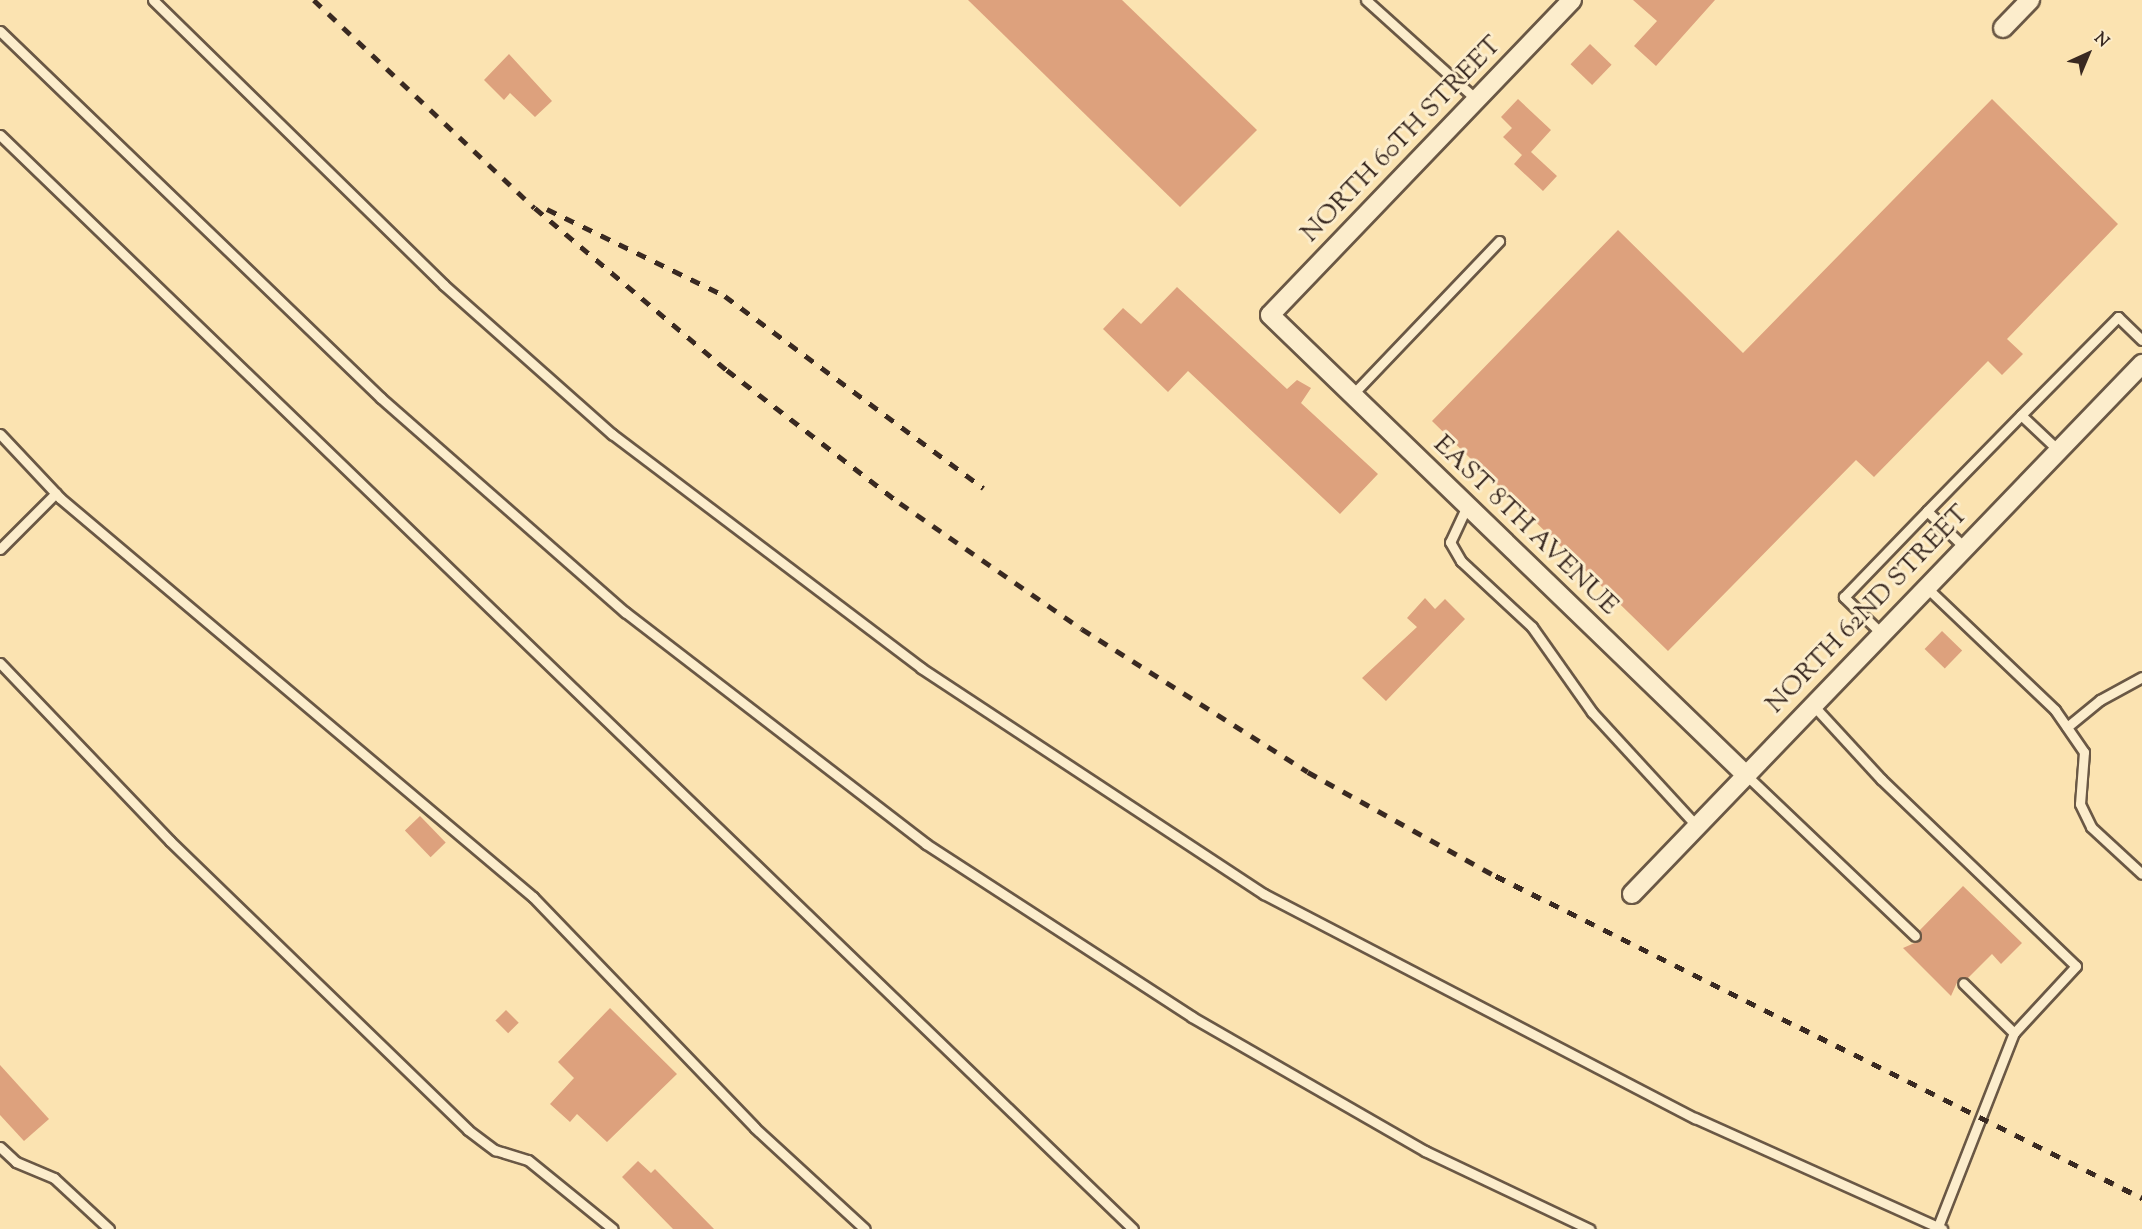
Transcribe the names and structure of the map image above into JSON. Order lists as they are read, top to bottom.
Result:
{
  "streets": {
    "street": ["NORTH 60TH STREET", "EAST 8TH AVENUE", "NORTH 62ND STREET"]
  },
  "crossings": [
    ["NORTH 60TH STREET", "EAST 8TH AVENUE"],
    ["EAST 8TH AVENUE", "NORTH 62ND STREET"]
  ],
  "north": "top right"
}
